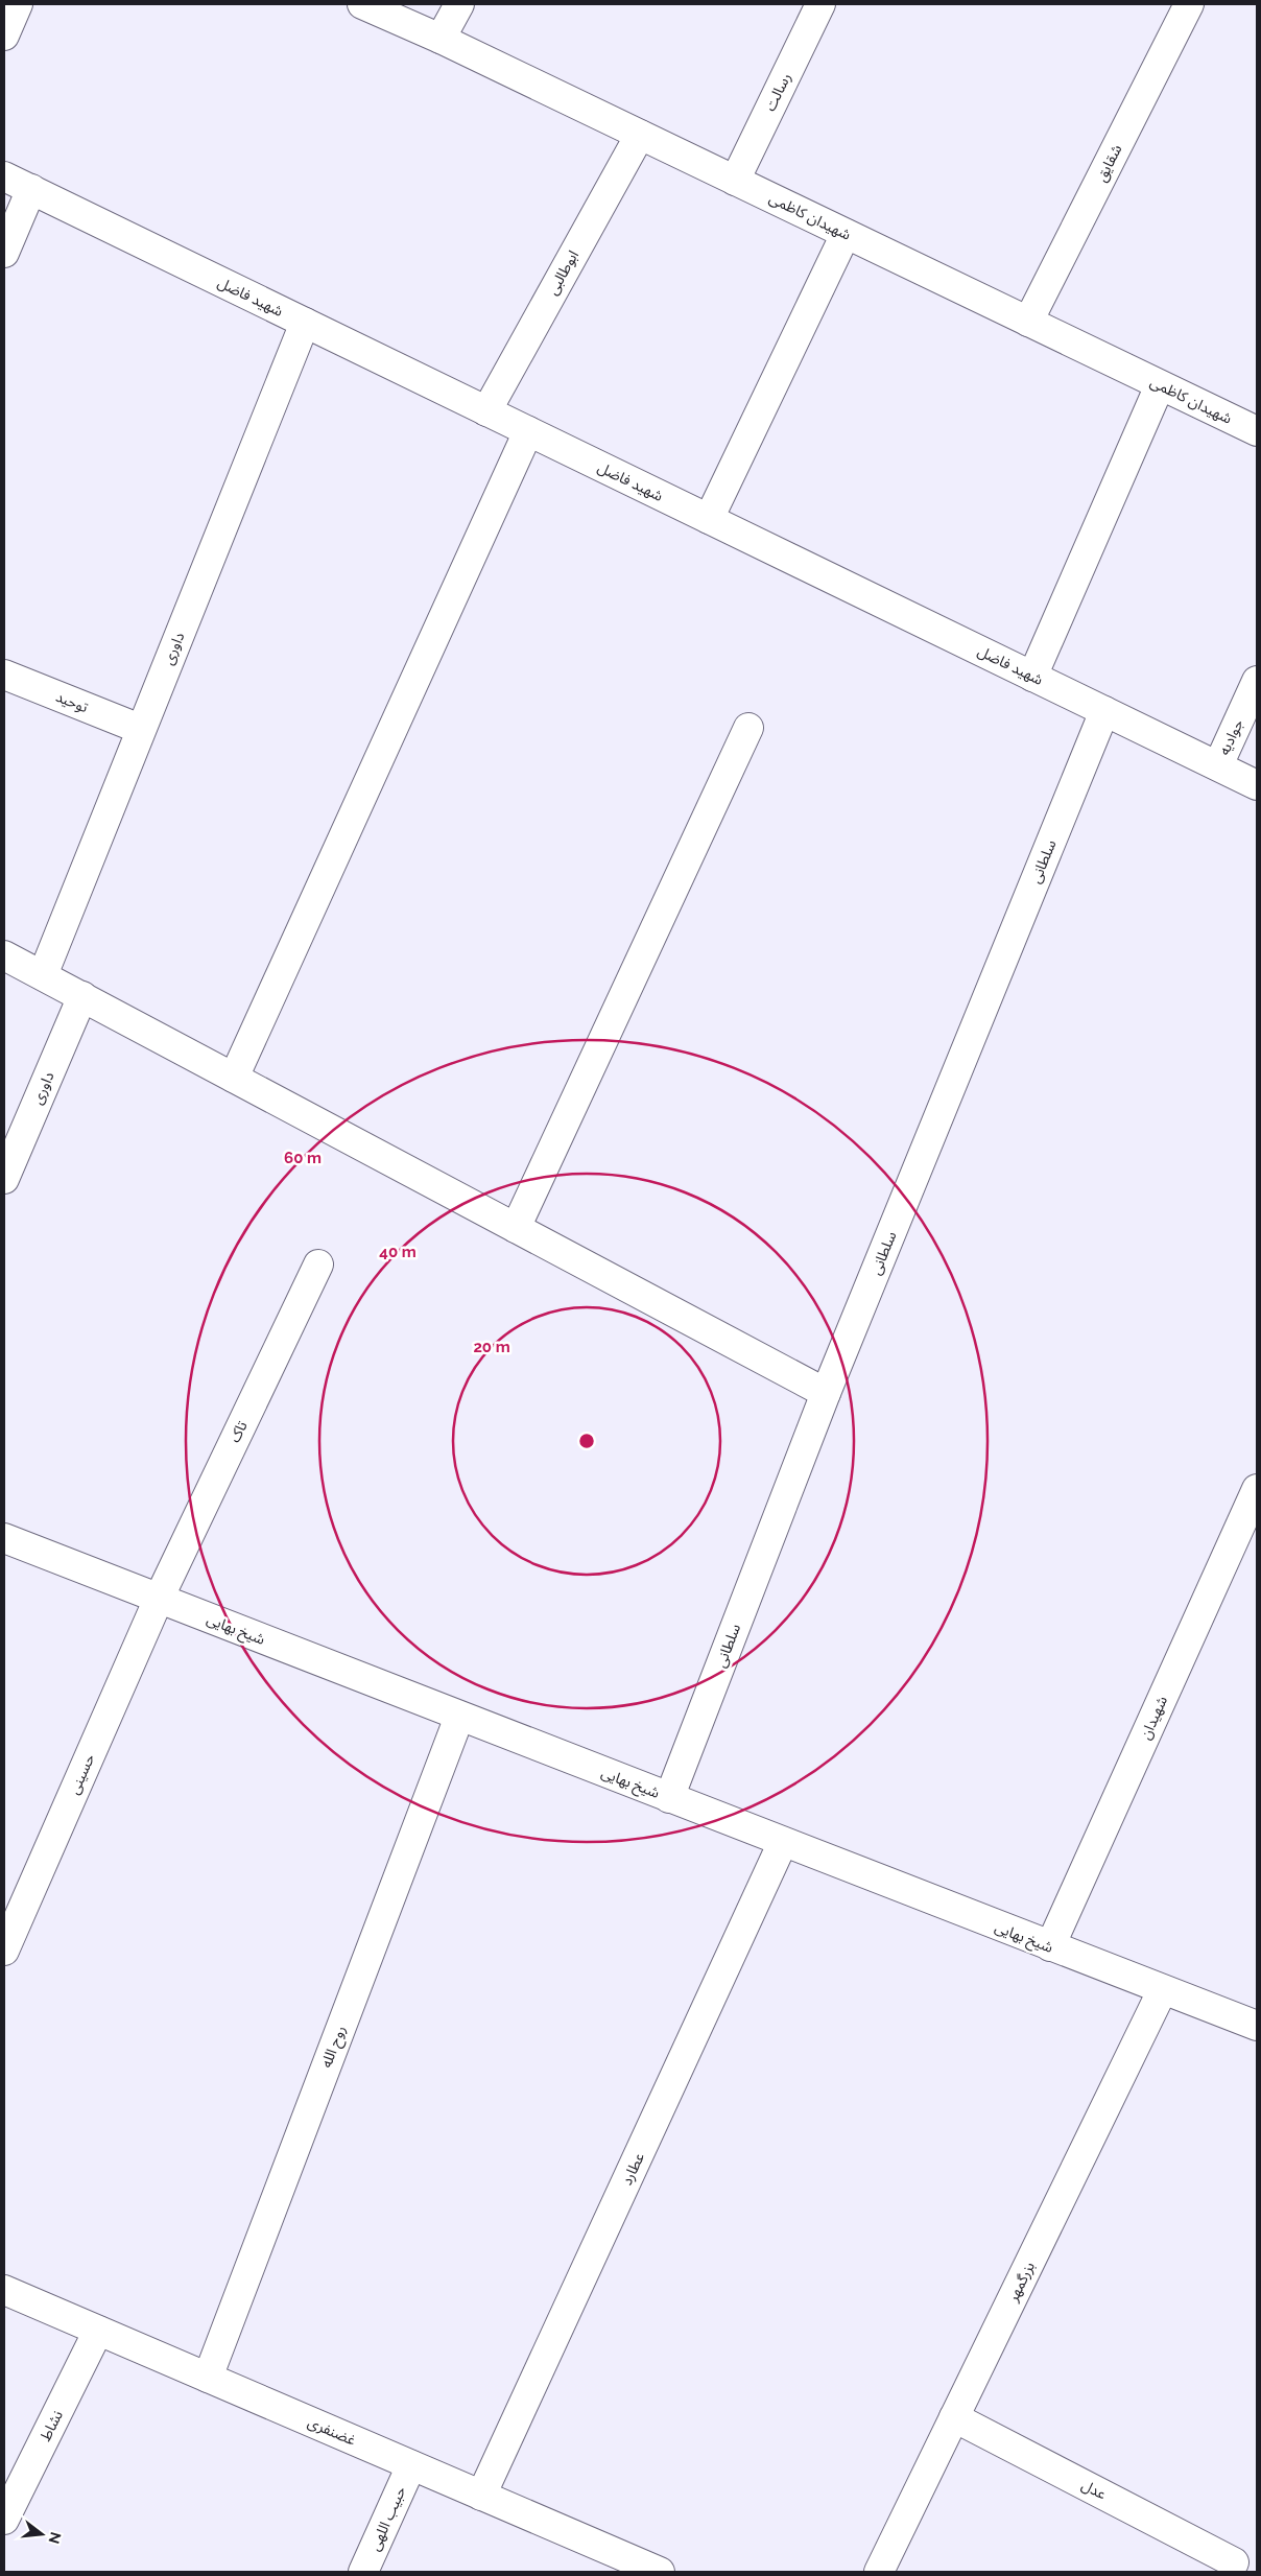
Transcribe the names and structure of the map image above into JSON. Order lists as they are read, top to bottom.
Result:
{
  "streets": {
    "street": [
      "رسالت",
      "شقایق",
      "شهیدان کاظمی",
      "ابوطالبی",
      "شهید فاضل",
      "داوری",
      "توحید",
      "جوادیه",
      "سلطانی",
      "تاک",
      "شیخ بهایی",
      "شهیدان",
      "حسینی",
      "روح الله",
      "عطارد",
      "بزرگمهر",
      "نشاط",
      "غضنفری",
      "عدل",
      "حبیب اللهی"
    ]
  },
  "crossings": [
    ["رسالت", "شهیدان کاظمی"],
    ["شقایق", "شهیدان کاظمی"],
    ["شهیدان کاظمی", "ابوطالبی"],
    ["ابوطالبی", "شهید فاضل"],
    ["شهید فاضل", "داوری"],
    ["شهید فاضل", "جوادیه"],
    ["شهید فاضل", "سلطانی"],
    ["داوری", "توحید"],
    ["سلطانی", "شیخ بهایی"],
    ["تاک", "شیخ بهایی"],
    ["تاک", "حسینی"],
    ["شیخ بهایی", "شهیدان"],
    ["شیخ بهایی", "حسینی"],
    ["شیخ بهایی", "روح الله"],
    ["شیخ بهایی", "عطارد"],
    ["شیخ بهایی", "بزرگمهر"],
    ["روح الله", "غضنفری"],
    ["عطارد", "غضنفری"],
    ["بزرگمهر", "عدل"],
    ["نشاط", "غضنفری"],
    ["غضنفری", "حبیب اللهی"]
  ],
  "north": "right",
  "rings": ["60 m", "40 m", "20 m"]
}
